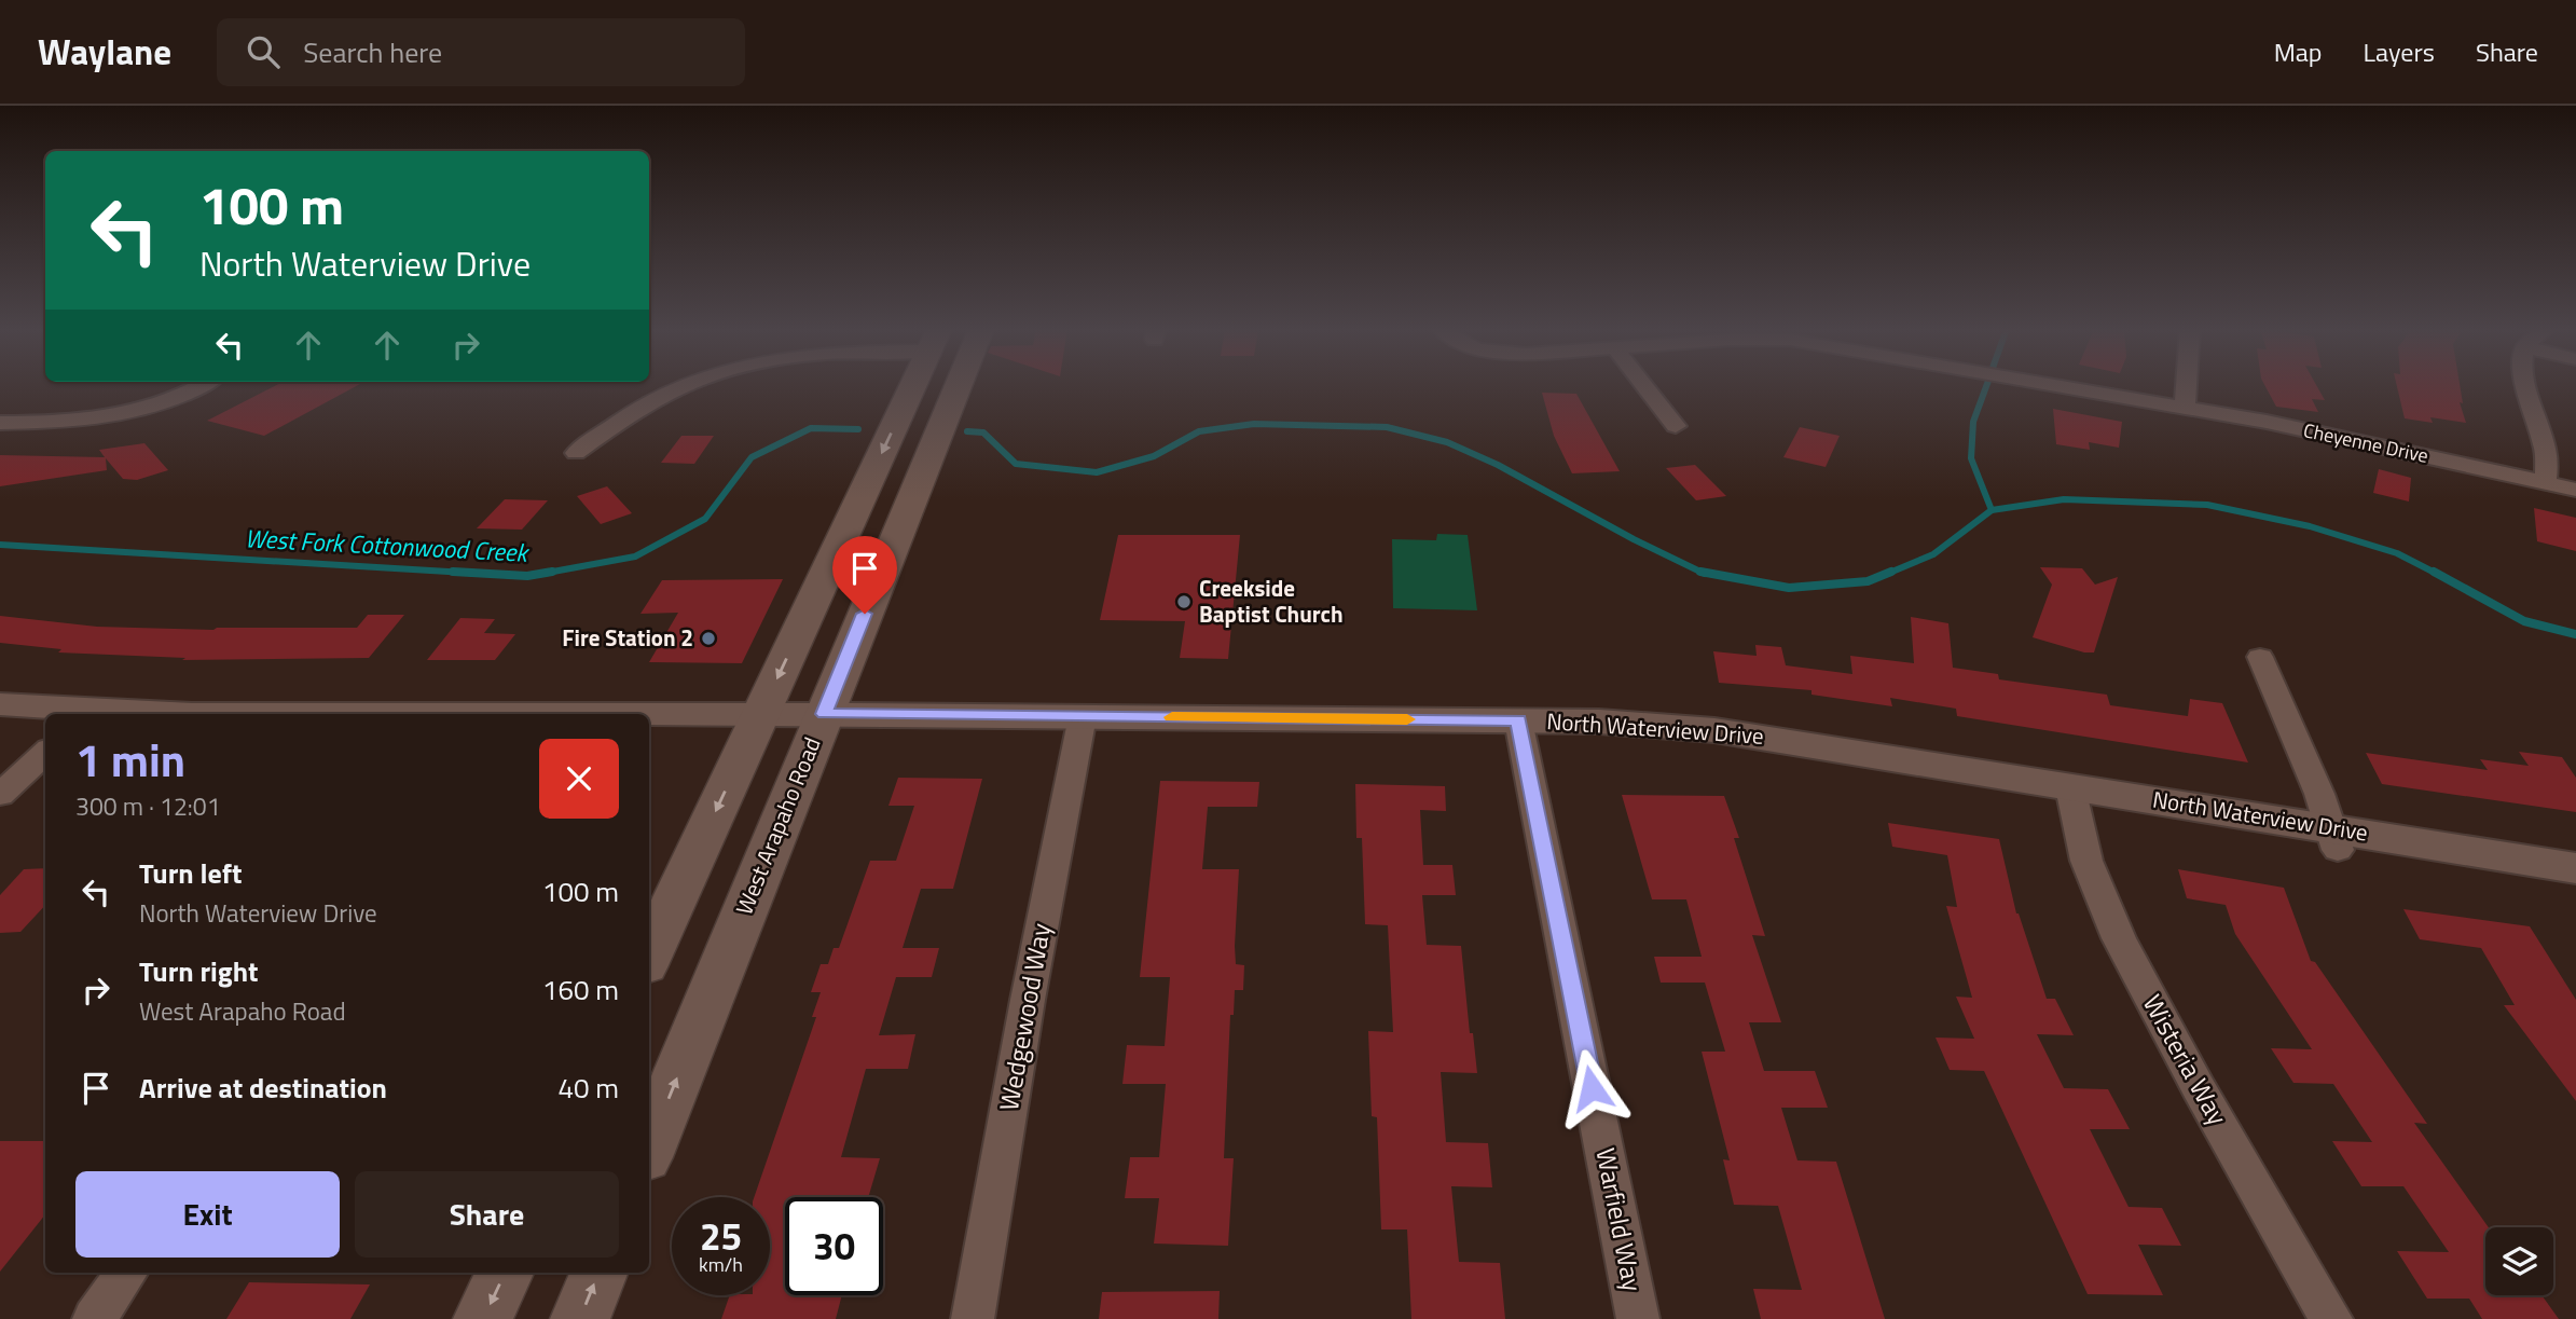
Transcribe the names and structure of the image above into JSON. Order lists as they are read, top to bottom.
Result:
{
  "streets": {
    "main road": ["West Arapaho Road"],
    "street": [
      "Cheyenne Drive",
      "North Waterview Drive",
      "Wedgewood Way",
      "Wisteria Way",
      "Warfield Way"
    ]
  },
  "crossings": [
    ["North Waterview Drive", "West Arapaho Road"],
    ["North Waterview Drive", "Wedgewood Way"],
    ["North Waterview Drive", "Wisteria Way"],
    ["North Waterview Drive", "Warfield Way"]
  ],
  "water": ["West Fork Cottonwood Creek"],
  "places": ["Creekside Baptist Church", "Fire Station 2"],
  "page": {
    "header": "Waylane",
    "search": "Search here",
    "nav": ["Map", "Layers", "Share"],
    "turn": ["100 m", "North Waterview Drive"],
    "heading": ["1 min", "300 m · 12:01"],
    "list": [
      {
        "name": "Turn left",
        "note": "North Waterview Drive",
        "value": "100 m"
      },
      {
        "name": "Turn right",
        "note": "West Arapaho Road",
        "value": "160 m"
      },
      {
        "name": "Arrive at destination",
        "value": "40 m"
      }
    ],
    "buttons": ["Exit", "Share"],
    "speed": "25 km/h",
    "limit": "30"
  }
}
